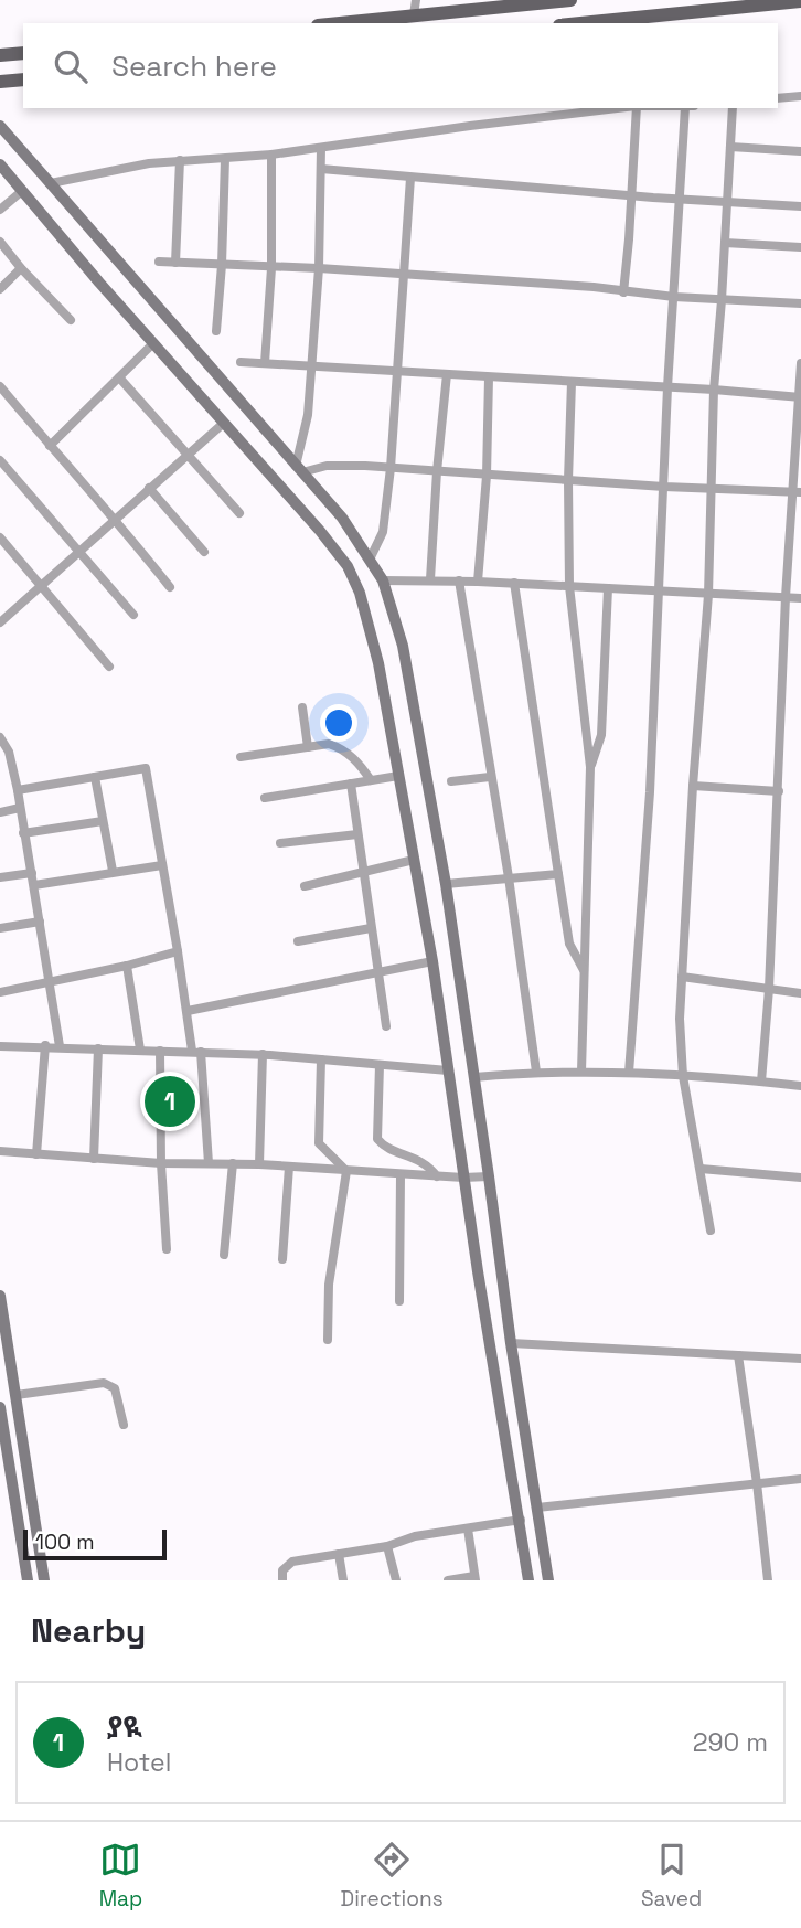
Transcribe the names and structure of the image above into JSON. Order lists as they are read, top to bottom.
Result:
{
  "scale_bar": "100 m",
  "page": {
    "search": "Search here",
    "pins": "1",
    "scale": "100 m",
    "heading": "Nearby",
    "list": [
      {
        "mark": "1",
        "name": "ያዪ",
        "note": "Hotel",
        "value": "290 m"
      }
    ],
    "nav": ["Map", "Directions", "Saved"]
  }
}
